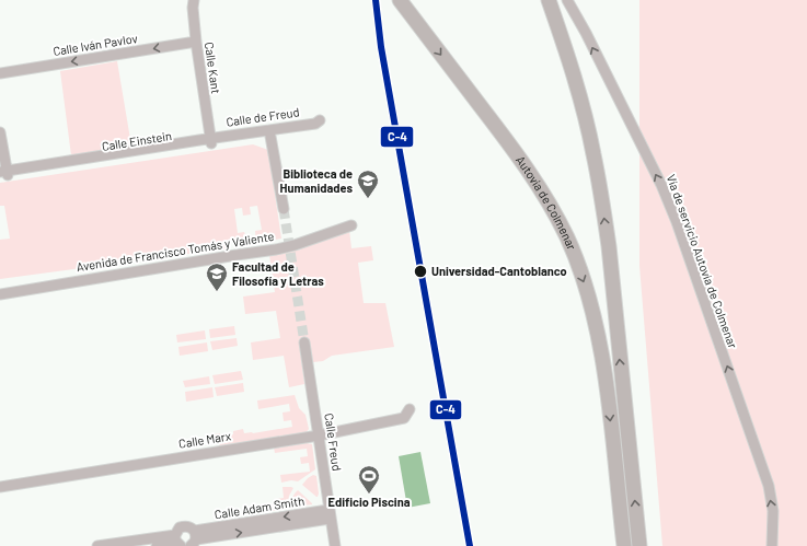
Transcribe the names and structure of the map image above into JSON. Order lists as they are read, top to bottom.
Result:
{
  "streets": {
    "highway": ["Autovía de Colmenar"],
    "street": [
      "Calle Iván Pavlov",
      "Calle Kant",
      "Calle de Freud",
      "Calle Einstein",
      "Avenida de Francisco Tomás y Valiente",
      "Vía de servicio Autovía de Colmenar",
      "Calle Marx",
      "Calle Freud",
      "Calle Adam Smith"
    ]
  },
  "crossings": [
    ["Calle Iván Pavlov", "Calle Kant"],
    ["Calle Kant", "Calle Einstein"],
    ["Calle de Freud", "Calle Einstein"],
    ["Calle Marx", "Calle Freud"],
    ["Calle Freud", "Calle Adam Smith"]
  ],
  "one_way": ["Calle Iván Pavlov", "Vía de servicio Autovía de Colmenar"],
  "places": {
    "school or university": ["Biblioteca de Humanidades", "Facultad de Filosofía y Letras"],
    "other": ["Universidad-Cantoblanco"],
    "sports": ["Edificio Piscina"]
  },
  "lines": ["transit line C-4"]
}
